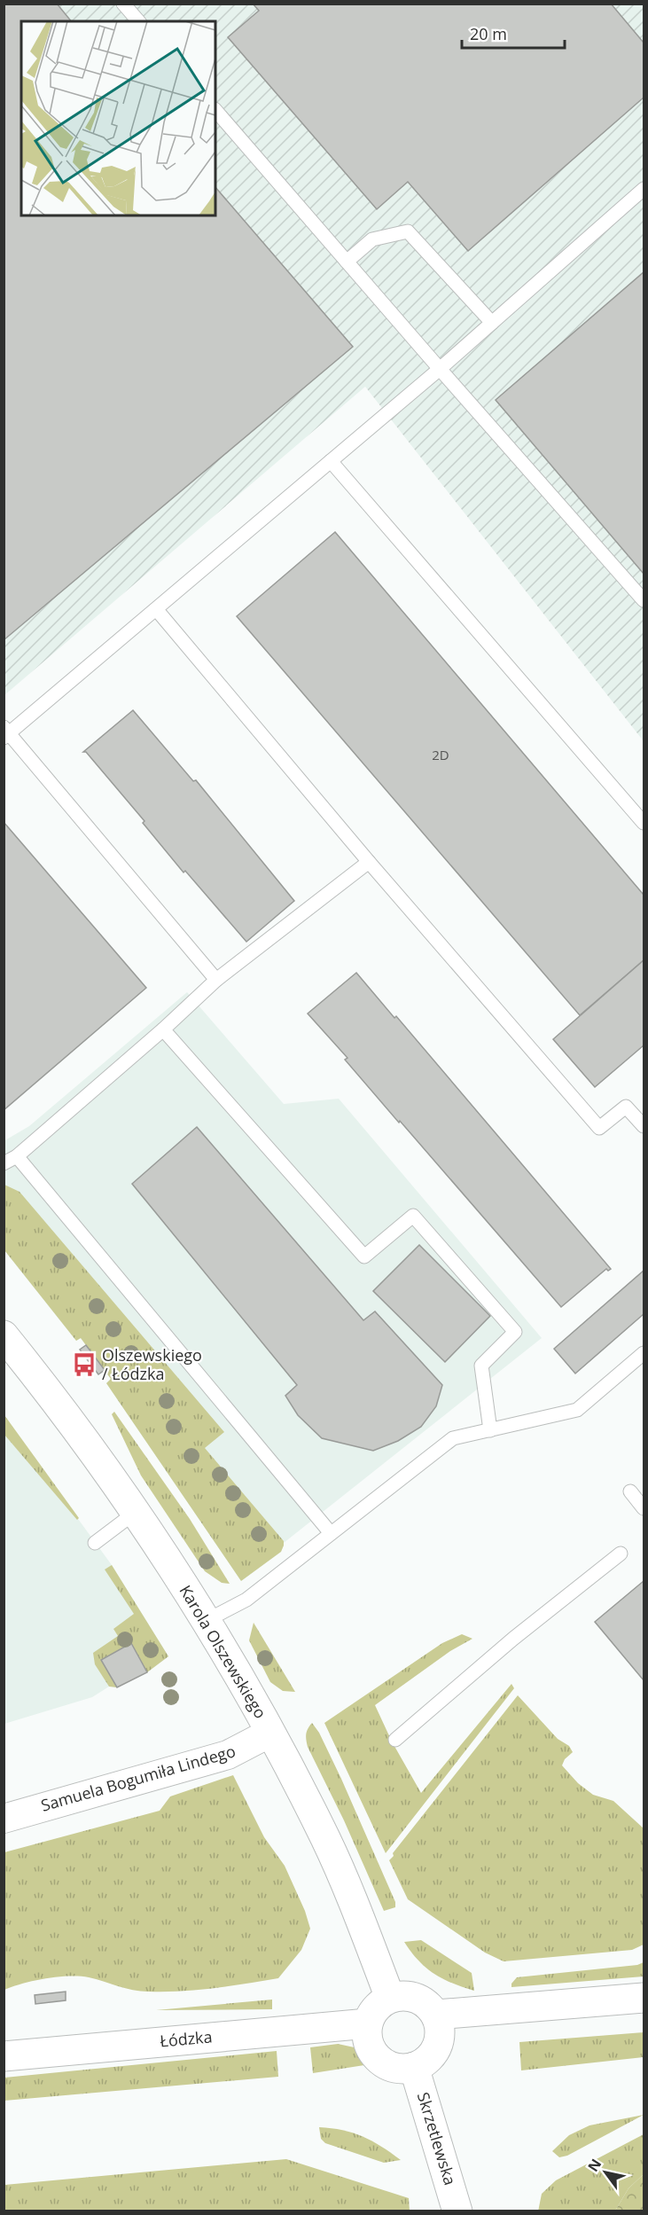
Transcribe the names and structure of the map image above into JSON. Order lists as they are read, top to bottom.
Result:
{
  "streets": {
    "street": [
      "Karola Olszewskiego",
      "Samuela Bogumiła Lindego",
      "Łódzka",
      "Skrzetlewska"
    ]
  },
  "crossings": [
    ["Karola Olszewskiego", "Samuela Bogumiła Lindego"],
    ["Karola Olszewskiego", "Łódzka"],
    ["Karola Olszewskiego", "Skrzetlewska"],
    ["Łódzka", "Skrzetlewska"]
  ],
  "places": {
    "bus stop": ["Olszewskiego / Łódzka"]
  },
  "house_numbers": ["2D"],
  "scale_bar": "20 m",
  "north": "top left"
}
